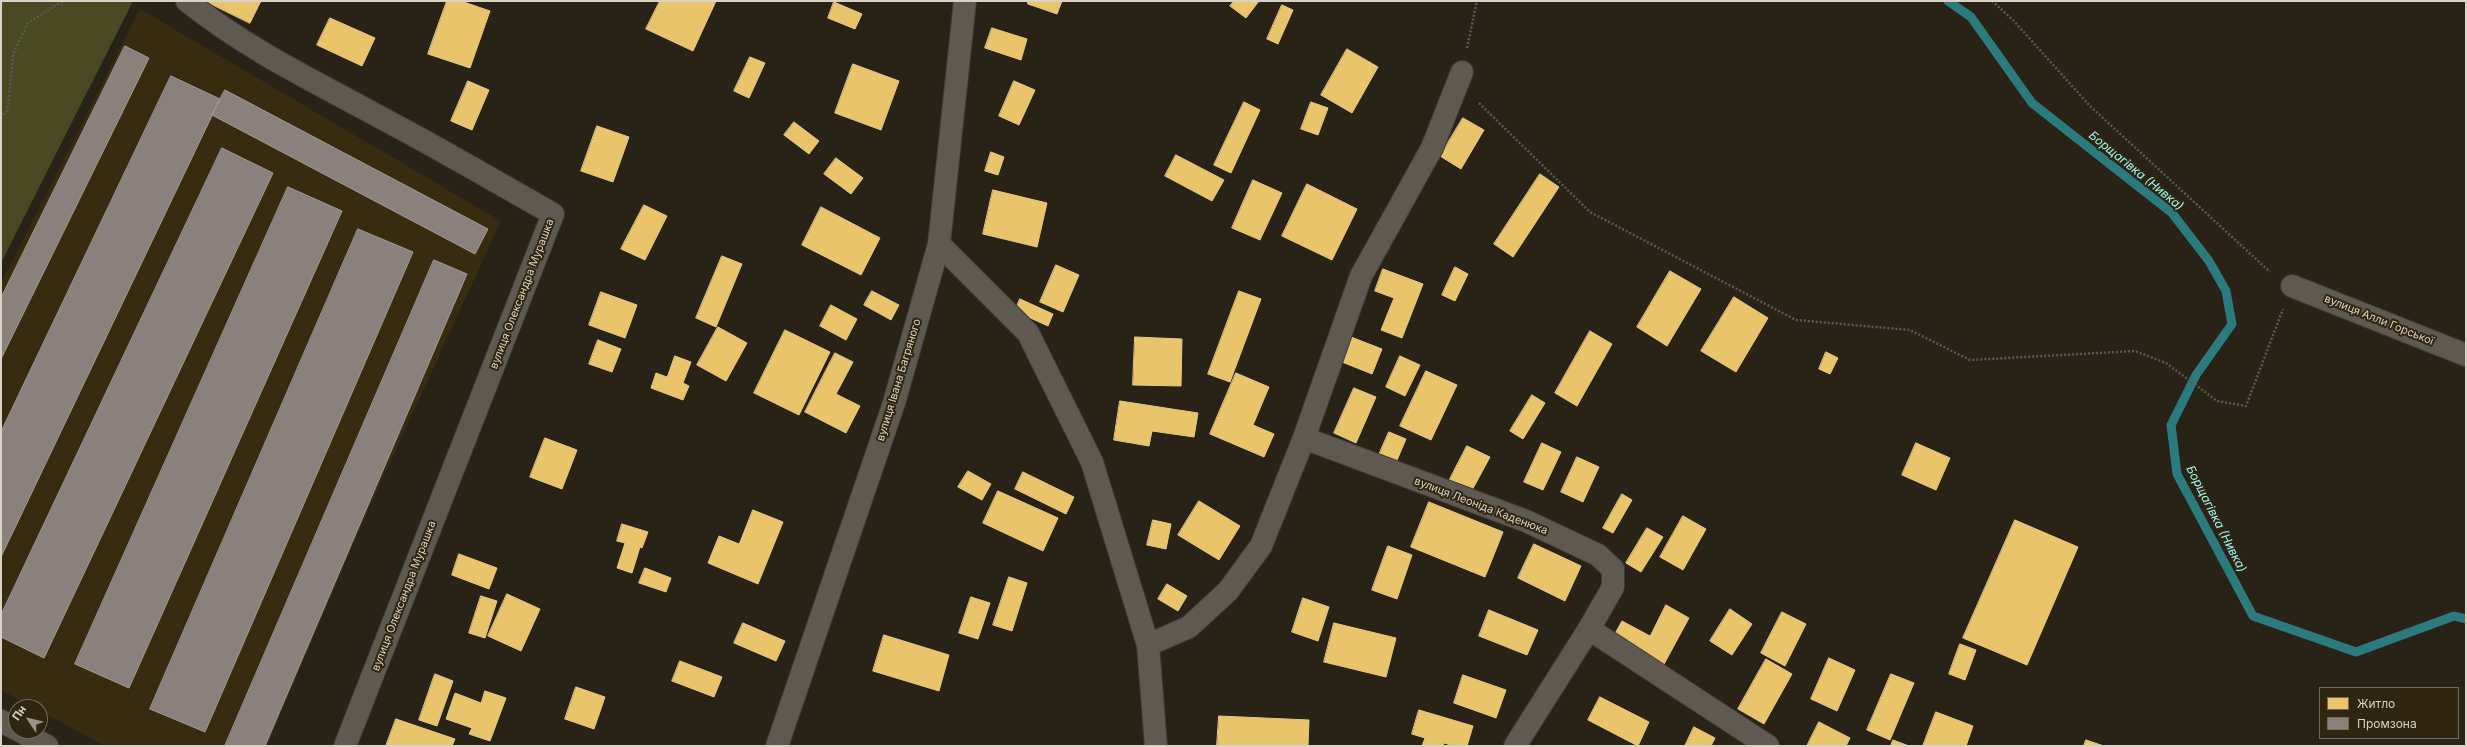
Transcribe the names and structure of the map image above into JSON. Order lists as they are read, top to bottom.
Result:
{
  "streets": {
    "street": [
      "вулиця Олександра Мурашка",
      "вулиця Алли Горської",
      "вулиця Івана Багряного",
      "вулиця Леоніда Каденюка"
    ]
  },
  "water": ["Борщагівка (Нивка)"],
  "legend": ["Житло", "Промзона"],
  "north": "top left"
}
